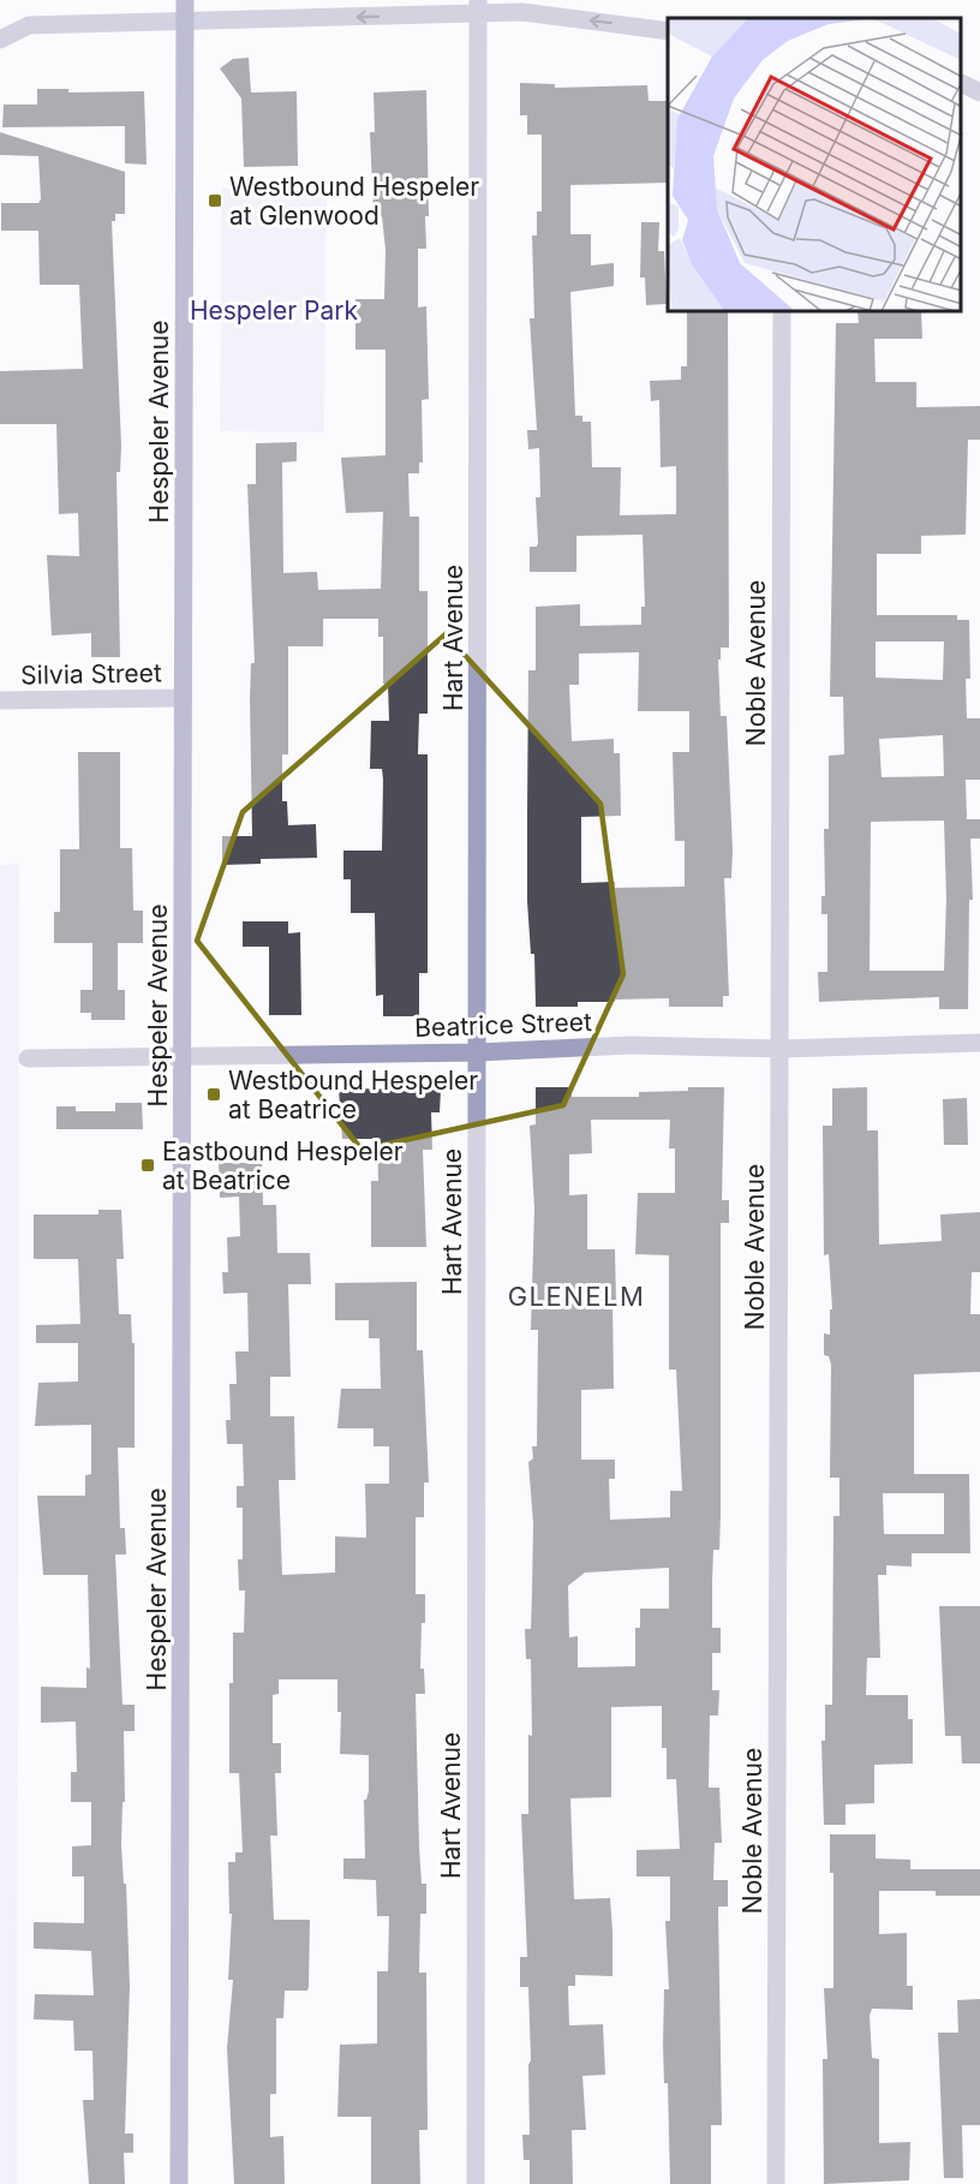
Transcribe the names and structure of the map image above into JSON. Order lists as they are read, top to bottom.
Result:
{
  "streets": {
    "main road": ["Hespeler Avenue"],
    "street": [
      "Hart Avenue",
      "Noble Avenue",
      "Silvia Street",
      "Beatrice Street"
    ]
  },
  "crossings": [
    ["Hespeler Avenue", "Silvia Street"],
    ["Hespeler Avenue", "Beatrice Street"],
    ["Hart Avenue", "Beatrice Street"],
    ["Noble Avenue", "Beatrice Street"]
  ],
  "districts": ["GLENELM"],
  "parks": ["Hespeler Park"],
  "places": {
    "transit": ["Westbound Hespeler at Glenwood", "Westbound Hespeler at Beatrice", "Eastbound Hespeler at Beatrice"]
  }
}
